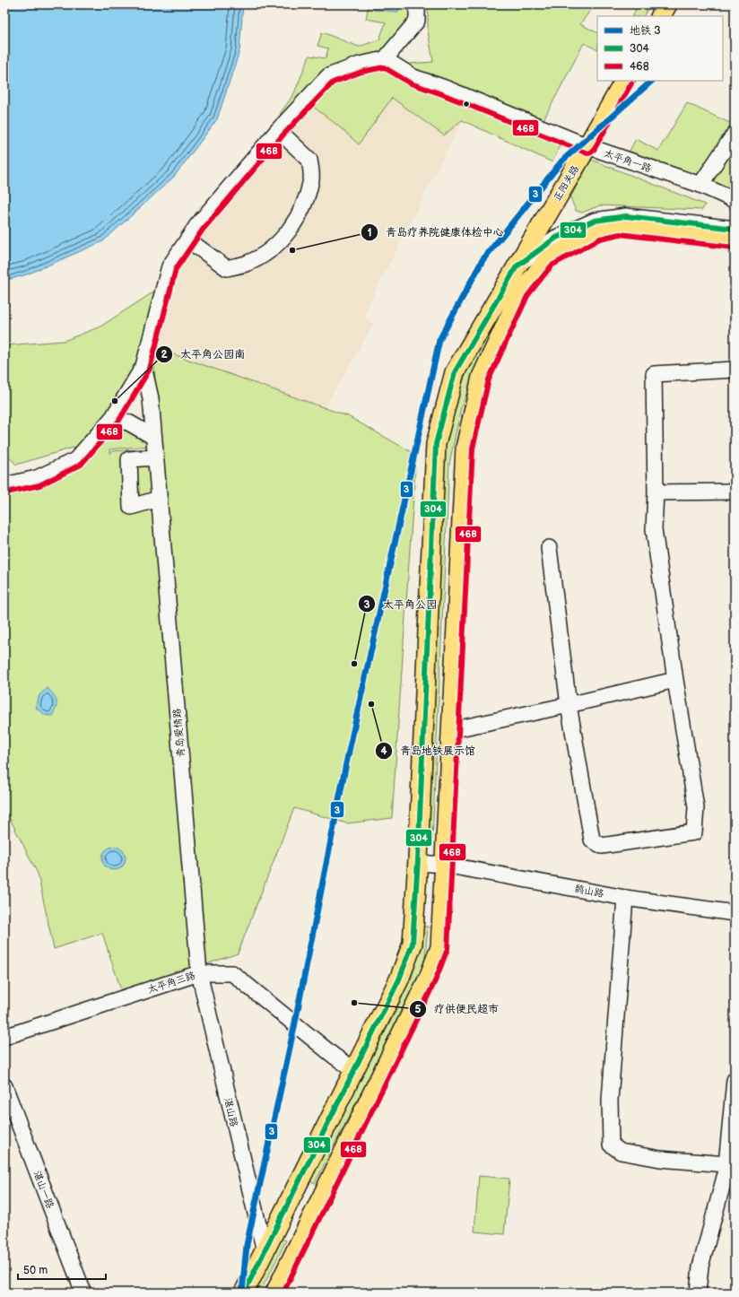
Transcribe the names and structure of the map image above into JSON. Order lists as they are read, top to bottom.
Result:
{
  "streets": {
    "main road": ["正阳关路"],
    "street": [
      "太平角一路",
      "青岛爱情路",
      "鹊山路",
      "太平角三路",
      "湛山路",
      "湛山一路"
    ]
  },
  "crossings": [
    ["太平角一路", "正阳关路"],
    ["正阳关路", "鹊山路"],
    ["正阳关路", "太平角三路"],
    ["正阳关路", "湛山路"],
    ["青岛爱情路", "太平角三路"],
    ["青岛爱情路", "湛山路"],
    ["太平角三路", "湛山路"]
  ],
  "places": [
    "青岛疗养院健康体检中心",
    "太平角公园南",
    "太平角公园",
    "青岛地铁展示馆",
    "疗供便民超市"
  ],
  "lines": ["transit line 468", "metro line 3", "transit line 304"],
  "legend": ["地铁 3", "304", "468"],
  "scale_bar": "50 m"
}
